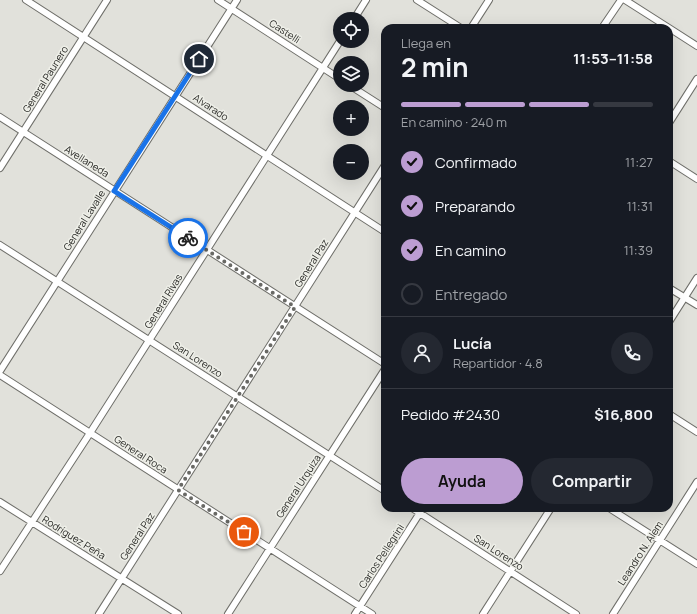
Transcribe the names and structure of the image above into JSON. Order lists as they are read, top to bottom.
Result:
{
  "streets": {
    "street": [
      "Castelli",
      "General Paunero",
      "Alvarado",
      "Avellaneda",
      "General Lavalle",
      "General Paz",
      "General Rivas",
      "San Lorenzo",
      "General Roca",
      "General Urquiza",
      "Rodríguez Peña",
      "Leandro N. Alem",
      "Carlos Pellegrini"
    ]
  },
  "crossings": [
    ["Castelli", "General Lavalle"],
    ["Castelli", "General Rivas"],
    ["General Paunero", "Alvarado"],
    ["General Paunero", "Avellaneda"],
    ["Alvarado", "General Lavalle"],
    ["Alvarado", "General Paz"],
    ["Alvarado", "General Rivas"],
    ["Avellaneda", "General Lavalle"],
    ["Avellaneda", "General Paz"],
    ["Avellaneda", "General Rivas"],
    ["General Lavalle", "San Lorenzo"],
    ["General Paz", "San Lorenzo"],
    ["General Paz", "General Roca"],
    ["General Paz", "Rodríguez Peña"],
    ["General Rivas", "San Lorenzo"],
    ["General Rivas", "General Roca"],
    ["General Rivas", "Rodríguez Peña"],
    ["San Lorenzo", "General Urquiza"],
    ["General Roca", "General Urquiza"],
    ["General Roca", "Carlos Pellegrini"]
  ],
  "page": {
    "map_buttons": ["+", "−"],
    "heading": ["2 min", "Llega en", "11:53–11:58"],
    "panel": [
      "Lucía",
      "Repartidor · 4.8",
      "Pedido #2430",
      "$16,800"
    ],
    "bar": "En camino · 240 m",
    "list": [
      ["Confirmado", "11:27"],
      ["Preparando", "11:31"],
      ["En camino", "11:39"],
      "Entregado"
    ],
    "buttons": ["Ayuda", "Compartir"]
  }
}
